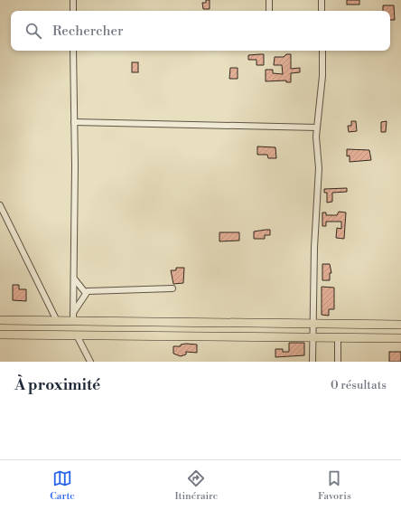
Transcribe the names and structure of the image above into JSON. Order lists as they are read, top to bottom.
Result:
{
  "page": {
    "search": "Rechercher",
    "heading": ["À proximité", "0 résultats"],
    "nav": ["Carte", "Itinéraire", "Favoris"]
  }
}
